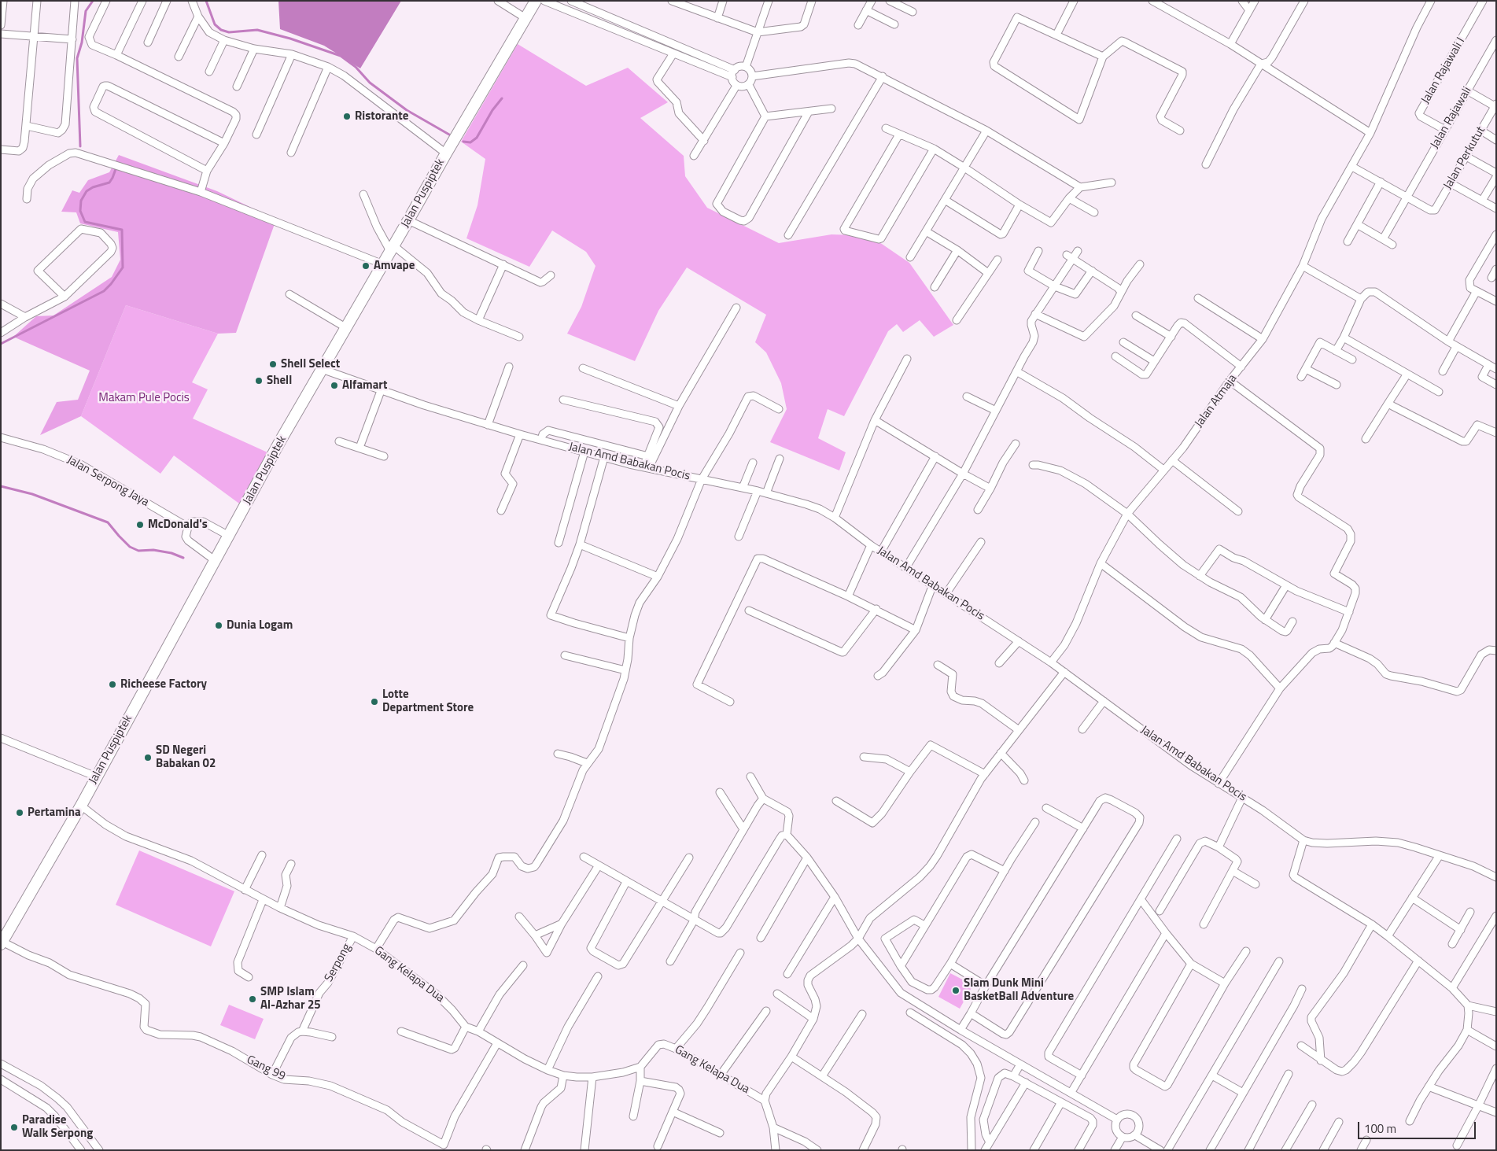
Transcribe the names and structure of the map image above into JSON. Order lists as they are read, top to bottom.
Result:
{
  "streets": {
    "main road": ["Jalan Puspiptek"],
    "street": [
      "Jalan Rajawali I",
      "Jalan Rajawali",
      "Jalan Perkutut",
      "Jalan Atmaja",
      "Jalan Amd Babakan Pocis",
      "Jalan Serpong Jaya",
      "Serpong",
      "Gang Kelapa Dua",
      "Gang 99"
    ]
  },
  "crossings": [
    ["Jalan Rajawali I", "Jalan Rajawali"],
    ["Jalan Rajawali", "Jalan Perkutut"],
    ["Jalan Puspiptek", "Jalan Amd Babakan Pocis"],
    ["Jalan Puspiptek", "Gang Kelapa Dua"],
    ["Jalan Puspiptek", "Gang 99"],
    ["Jalan Atmaja", "Jalan Amd Babakan Pocis"],
    ["Serpong", "Gang Kelapa Dua"],
    ["Gang Kelapa Dua", "Gang 99"]
  ],
  "parks": ["Makam Pule Pocis"],
  "places": [
    "Ristorante",
    "Amvape",
    "Shell Select",
    "Shell",
    "Alfamart",
    "McDonald's",
    "Dunia Logam",
    "Richeese Factory",
    "Lotte Department Store",
    "SD Negeri Babakan 02",
    "Pertamina",
    "Slam Dunk Mini BasketBall Adventure",
    "SMP Islam Al-Azhar 25",
    "Paradise Walk Serpong"
  ],
  "scale_bar": "100 m"
}
